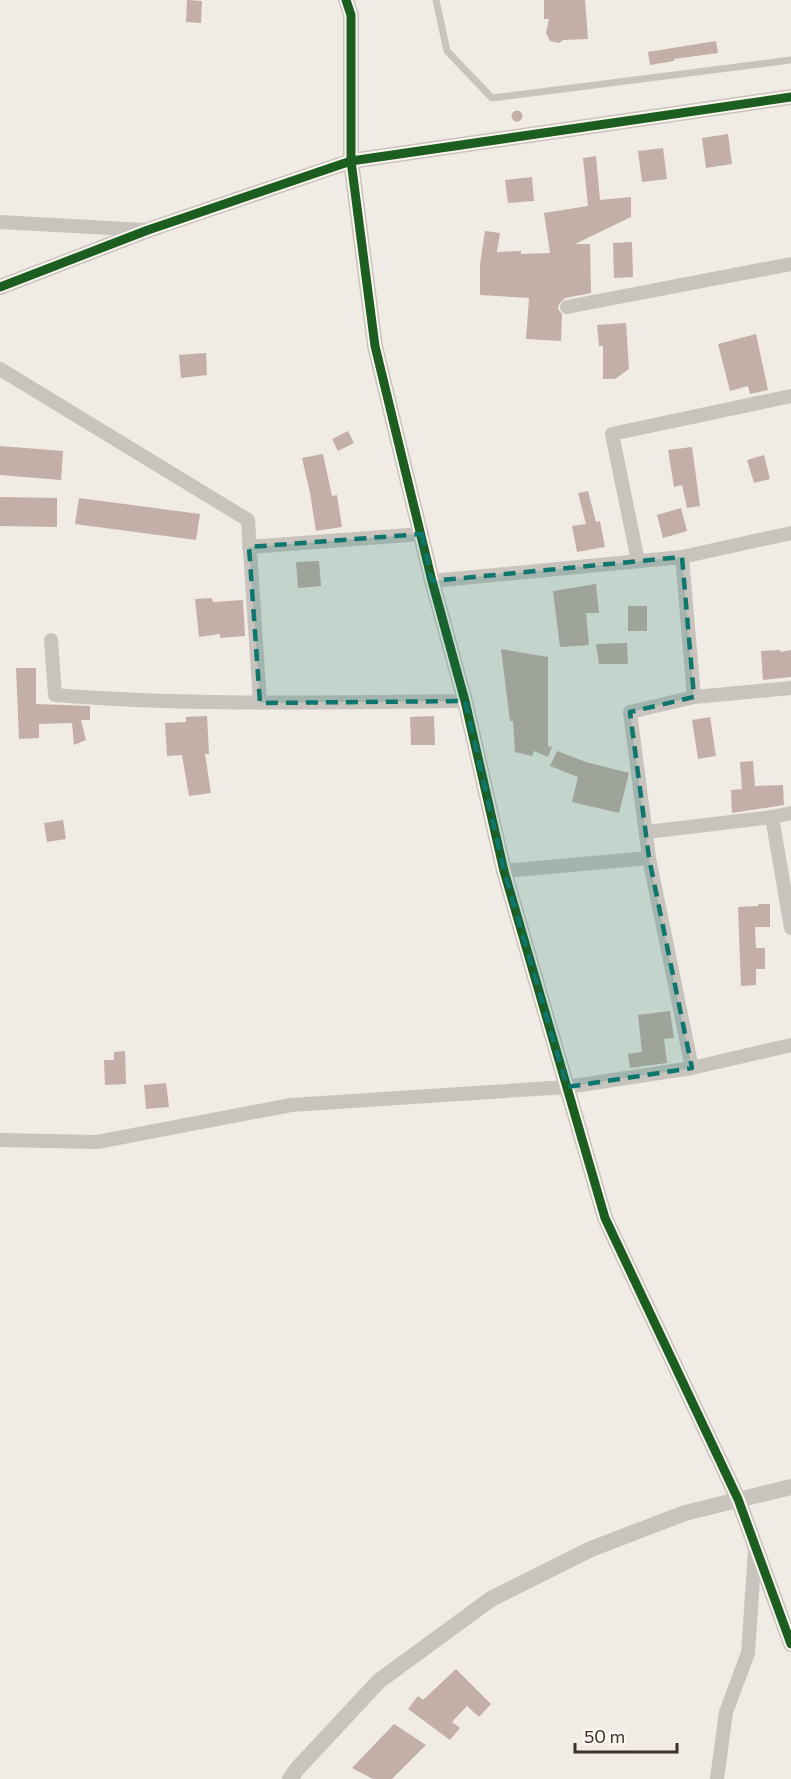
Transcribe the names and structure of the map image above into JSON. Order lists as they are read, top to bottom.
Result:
{
  "scale_bar": "50 m"
}
